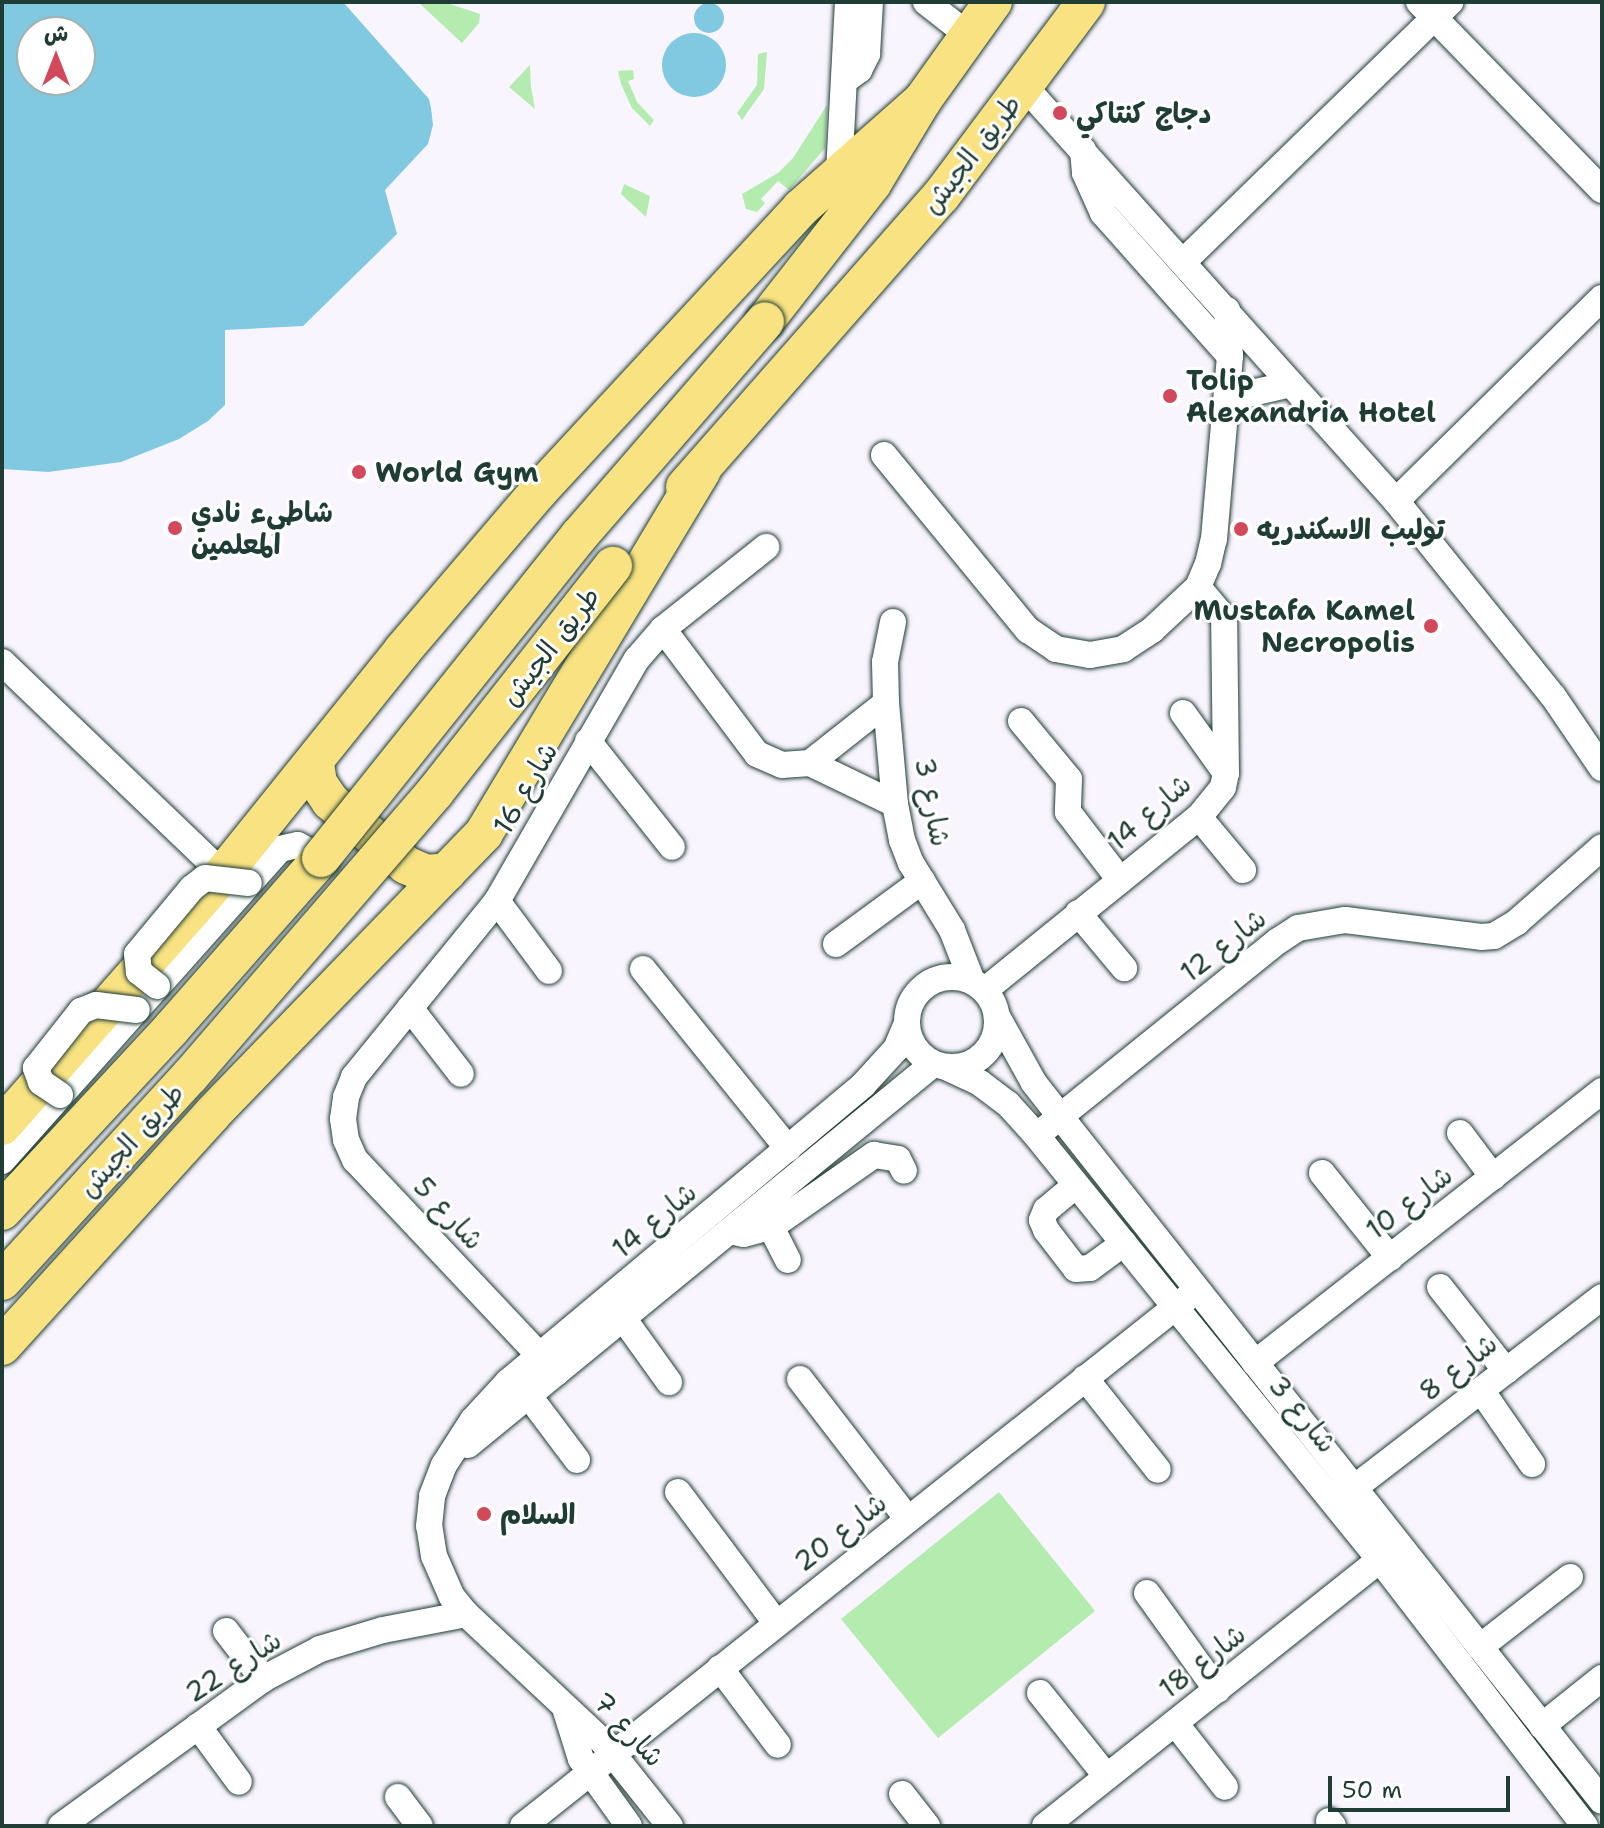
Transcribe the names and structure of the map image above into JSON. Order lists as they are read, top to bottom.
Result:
{
  "streets": {
    "highway": ["طريق الجيش"],
    "street": [
      "شارع 16",
      "شارع 3",
      "شارع 14",
      "شارع 12",
      "شارع 10",
      "شارع 5",
      "شارع 8",
      "شارع 20",
      "شارع 18",
      "شارع 22",
      "شارع 7"
    ]
  },
  "crossings": [
    ["شارع 16", "شارع 5"],
    ["شارع 3", "شارع 14"],
    ["شارع 3", "شارع 12"],
    ["شارع 3", "شارع 10"],
    ["شارع 3", "شارع 8"],
    ["شارع 3", "شارع 20"],
    ["شارع 3", "شارع 18"],
    ["شارع 14", "شارع 5"],
    ["شارع 14", "شارع 22"],
    ["شارع 14", "شارع 7"],
    ["شارع 20", "شارع 7"]
  ],
  "places": [
    "دجاج كنتاكي",
    "Tolip Alexandria Hotel",
    "World Gym",
    "شاطيء نادي المعلمين",
    "توليب الاسكندريه",
    "Mustafa Kamel Necropolis",
    "السلام"
  ],
  "scale_bar": "50 m",
  "north": "top"
}
